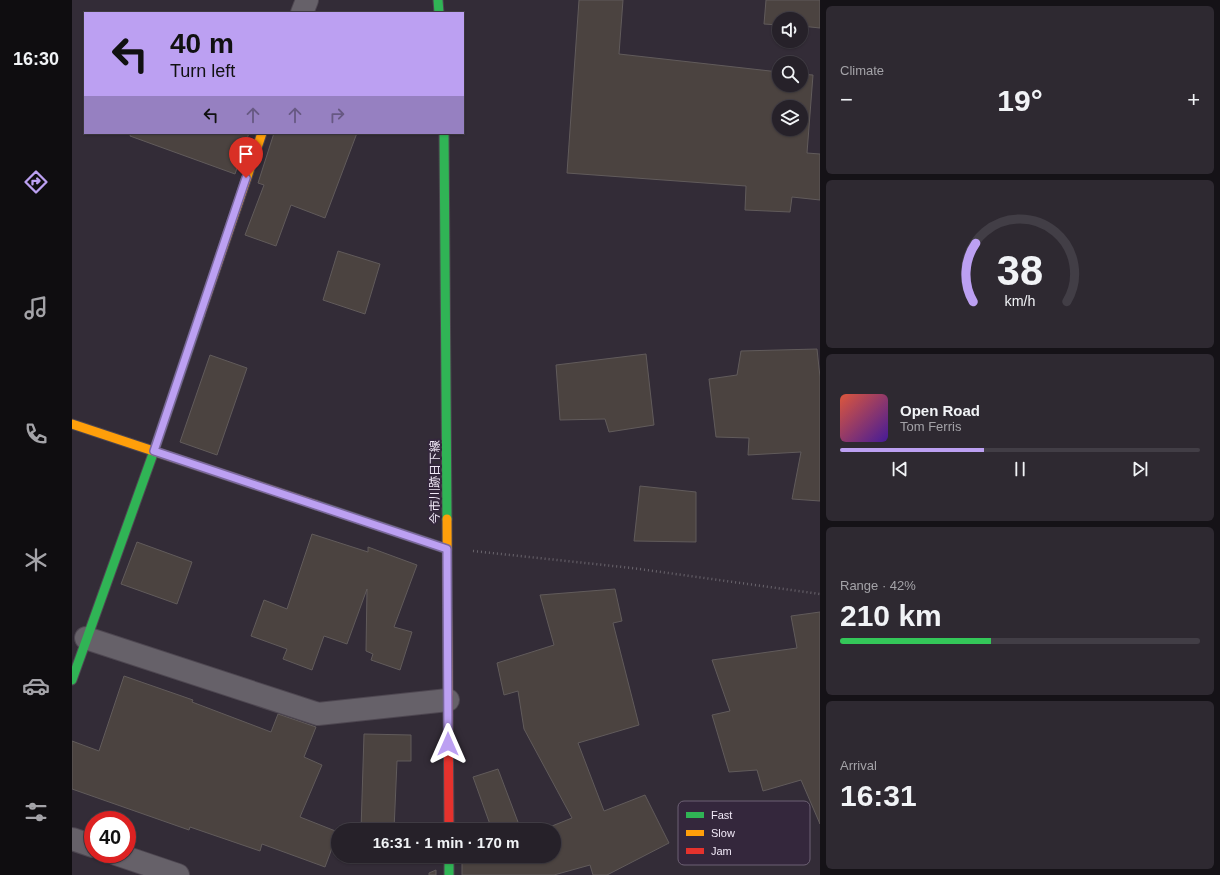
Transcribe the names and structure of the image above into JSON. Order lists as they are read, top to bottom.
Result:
{
  "streets": {
    "street": ["今市川跡日下線"]
  },
  "legend": ["Fast", "Slow", "Jam"],
  "page": {
    "tabs": "16:30",
    "tile": [
      "Climate",
      ["Range · 42%", "210 km"],
      ["Arrival", "16:31"]
    ],
    "turn": ["40 m", "Turn left"],
    "heat": ["−", "19°", "+"],
    "song": ["Open Road", "Tom Ferris"],
    "limit": "40",
    "trip": "16:31 · 1 min · 170 m",
    "gauge": ["38", "km/h"]
  }
}
